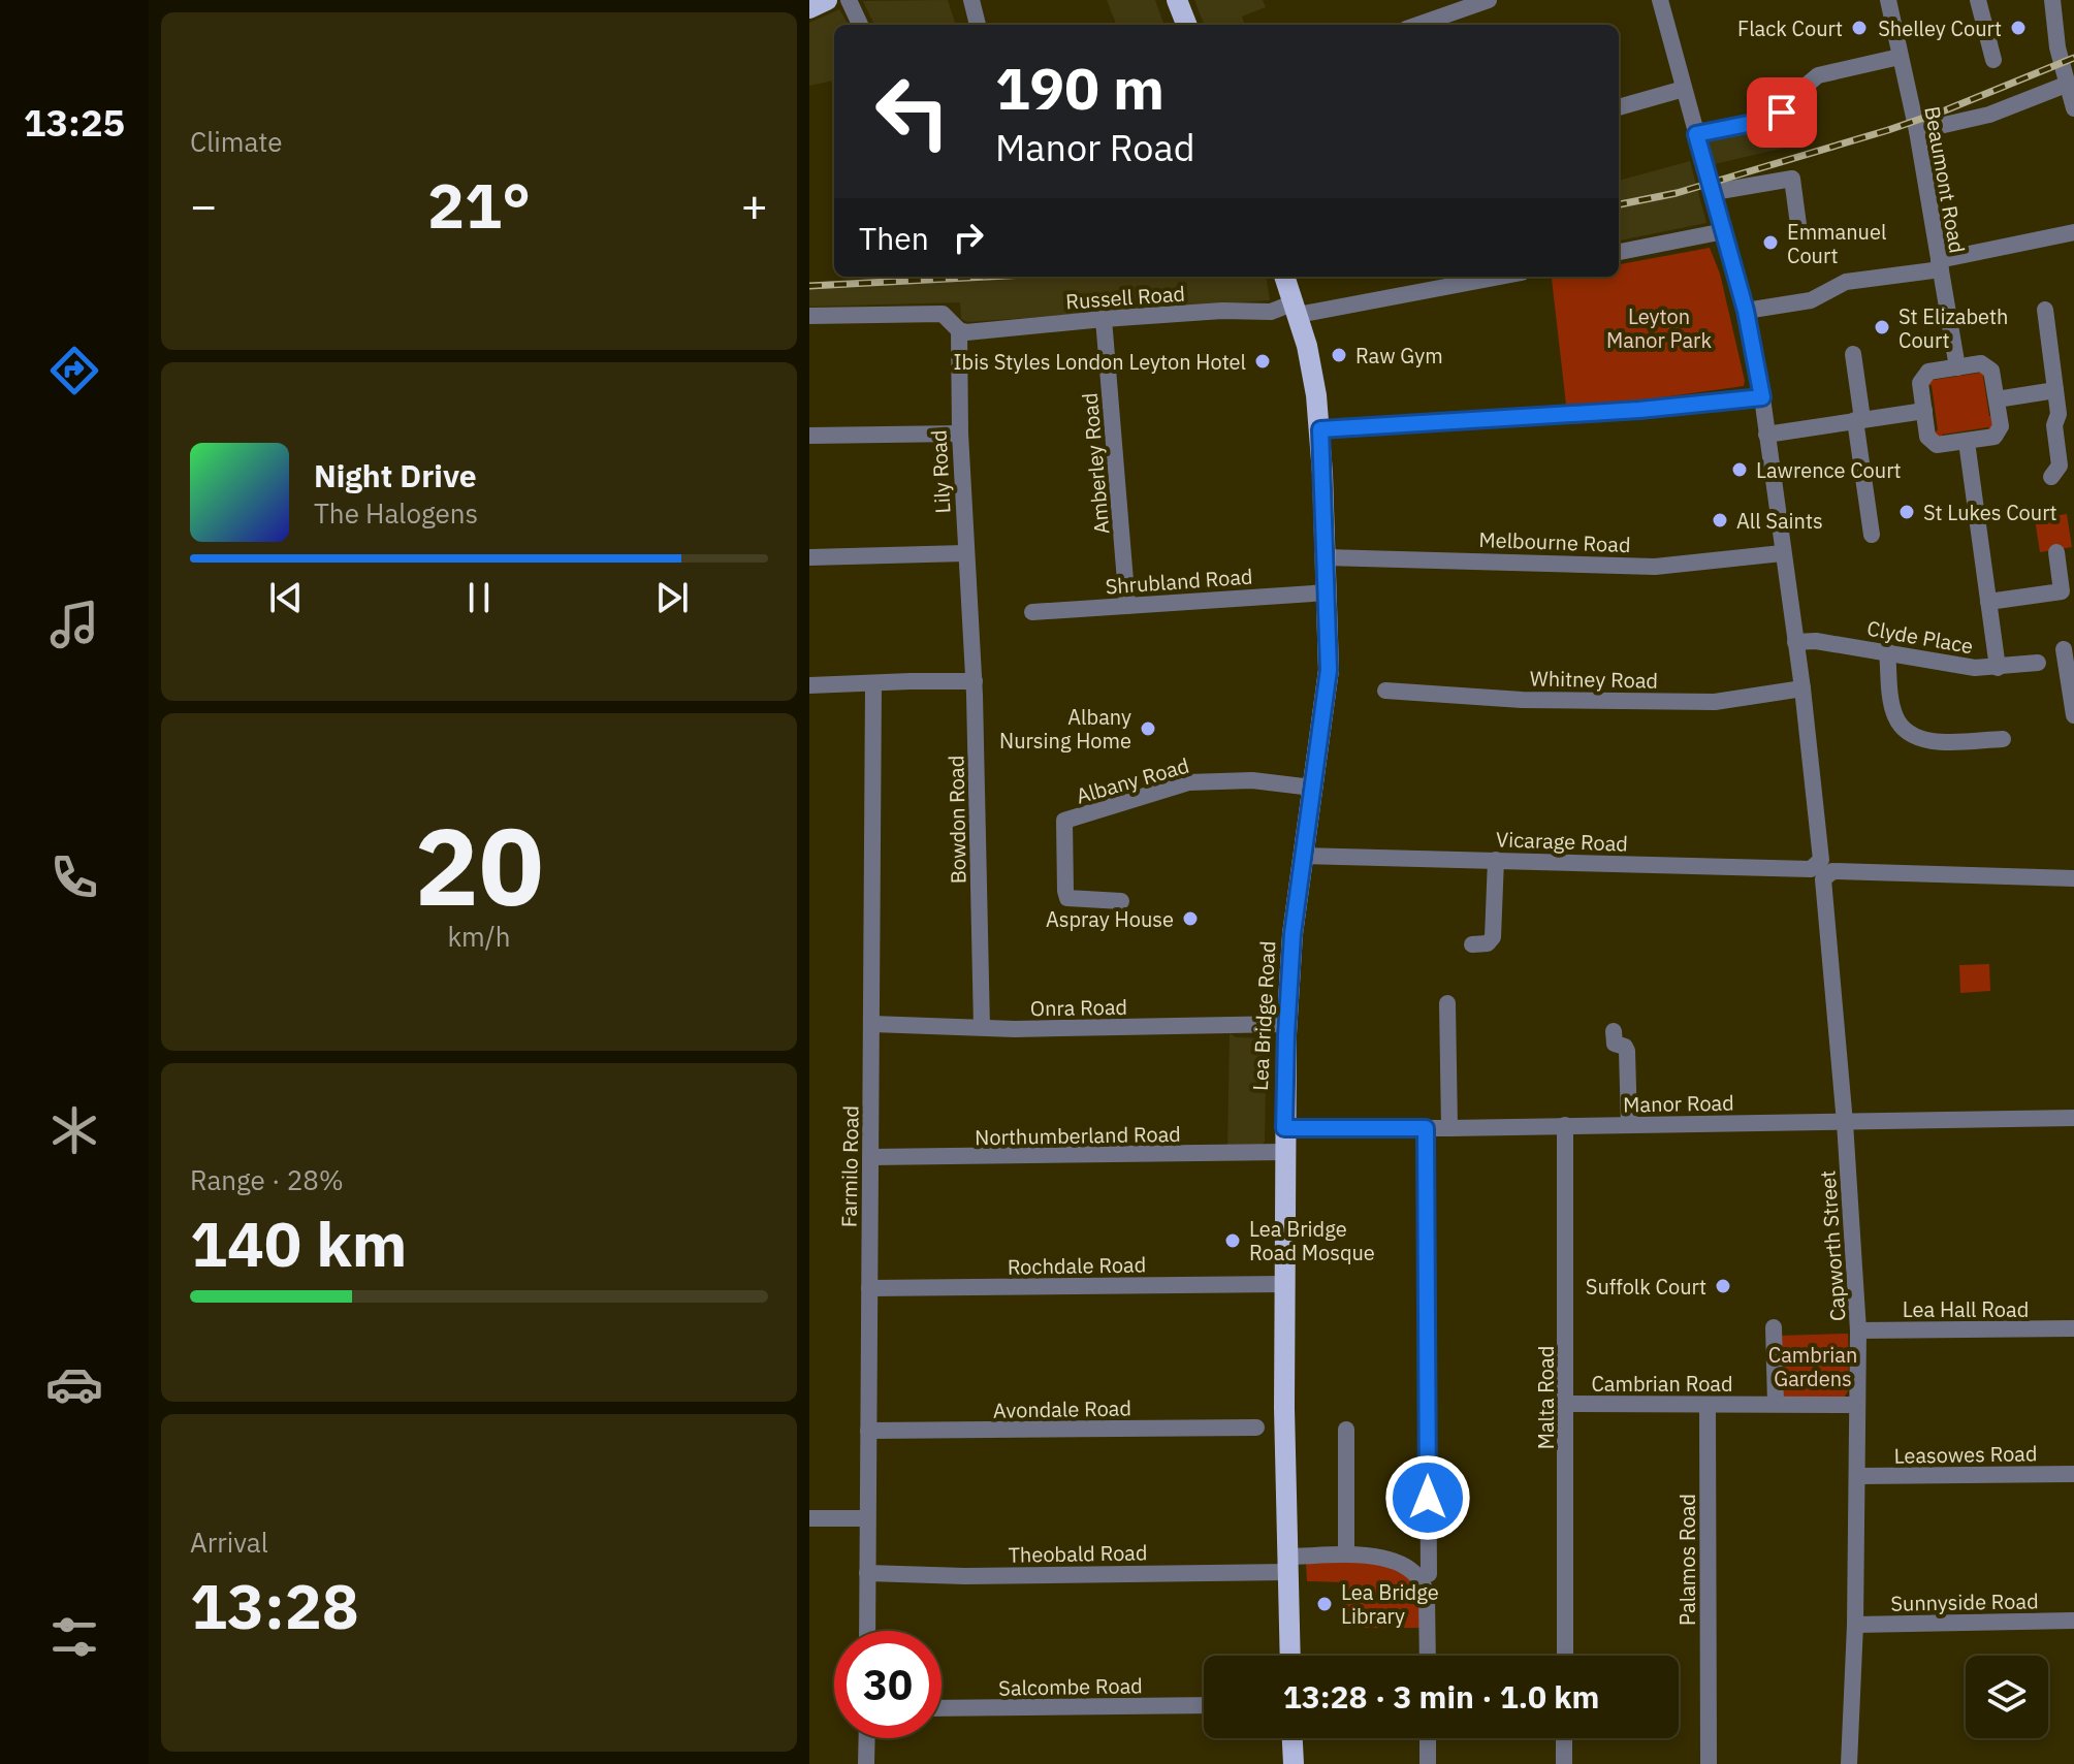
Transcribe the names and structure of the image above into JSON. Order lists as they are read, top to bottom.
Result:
{
  "streets": {
    "main road": ["Lea Bridge Road"],
    "street": [
      "Beaumont Road",
      "Russell Road",
      "Amberley Road",
      "Lily Road",
      "Melbourne Road",
      "Shrubland Road",
      "Clyde Place",
      "Whitney Road",
      "Albany Road",
      "Bowdon Road",
      "Vicarage Road",
      "Onra Road",
      "Manor Road",
      "Northumberland Road",
      "Farmilo Road",
      "Capworth Street",
      "Rochdale Road",
      "Lea Hall Road",
      "Cambrian Road",
      "Malta Road",
      "Avondale Road",
      "Leasowes Road",
      "Theobald Road",
      "Palamos Road",
      "Sunnyside Road",
      "Salcombe Road"
    ]
  },
  "crossings": [
    ["Russell Road", "Amberley Road"],
    ["Russell Road", "Lily Road"],
    ["Russell Road", "Lea Bridge Road"],
    ["Amberley Road", "Shrubland Road"],
    ["Lily Road", "Bowdon Road"],
    ["Melbourne Road", "Lea Bridge Road"],
    ["Melbourne Road", "Capworth Street"],
    ["Shrubland Road", "Lea Bridge Road"],
    ["Clyde Place", "Capworth Street"],
    ["Whitney Road", "Capworth Street"],
    ["Albany Road", "Lea Bridge Road"],
    ["Bowdon Road", "Onra Road"],
    ["Vicarage Road", "Lea Bridge Road"],
    ["Vicarage Road", "Capworth Street"],
    ["Onra Road", "Lea Bridge Road"],
    ["Onra Road", "Farmilo Road"],
    ["Lea Bridge Road", "Manor Road"],
    ["Lea Bridge Road", "Northumberland Road"],
    ["Lea Bridge Road", "Rochdale Road"],
    ["Lea Bridge Road", "Theobald Road"],
    ["Manor Road", "Capworth Street"],
    ["Manor Road", "Malta Road"],
    ["Northumberland Road", "Farmilo Road"],
    ["Farmilo Road", "Rochdale Road"],
    ["Farmilo Road", "Avondale Road"],
    ["Farmilo Road", "Theobald Road"],
    ["Capworth Street", "Lea Hall Road"],
    ["Capworth Street", "Cambrian Road"],
    ["Capworth Street", "Leasowes Road"],
    ["Capworth Street", "Sunnyside Road"],
    ["Cambrian Road", "Malta Road"],
    ["Cambrian Road", "Palamos Road"]
  ],
  "parks": ["Leyton Manor Park", "Cambrian Gardens"],
  "places": [
    "Flack Court",
    "Shelley Court",
    "Emmanuel Court",
    "St Elizabeth Court",
    "Raw Gym",
    "Ibis Styles London Leyton Hotel",
    "Lawrence Court",
    "St Lukes Court",
    "All Saints",
    "Albany Nursing Home",
    "Aspray House",
    "Lea Bridge Road Mosque",
    "Suffolk Court",
    "Lea Bridge Library"
  ],
  "page": {
    "tabs": "13:25",
    "tile": [
      "Climate",
      ["20", "km/h"],
      ["Range · 28%", "140 km"],
      ["Arrival", "13:28"]
    ],
    "turn": ["190 m", "Manor Road"],
    "heat": ["−", "21°", "+"],
    "then": "Then",
    "song": ["Night Drive", "The Halogens"],
    "limit": "30",
    "trip": "13:28 · 3 min · 1.0 km"
  }
}
